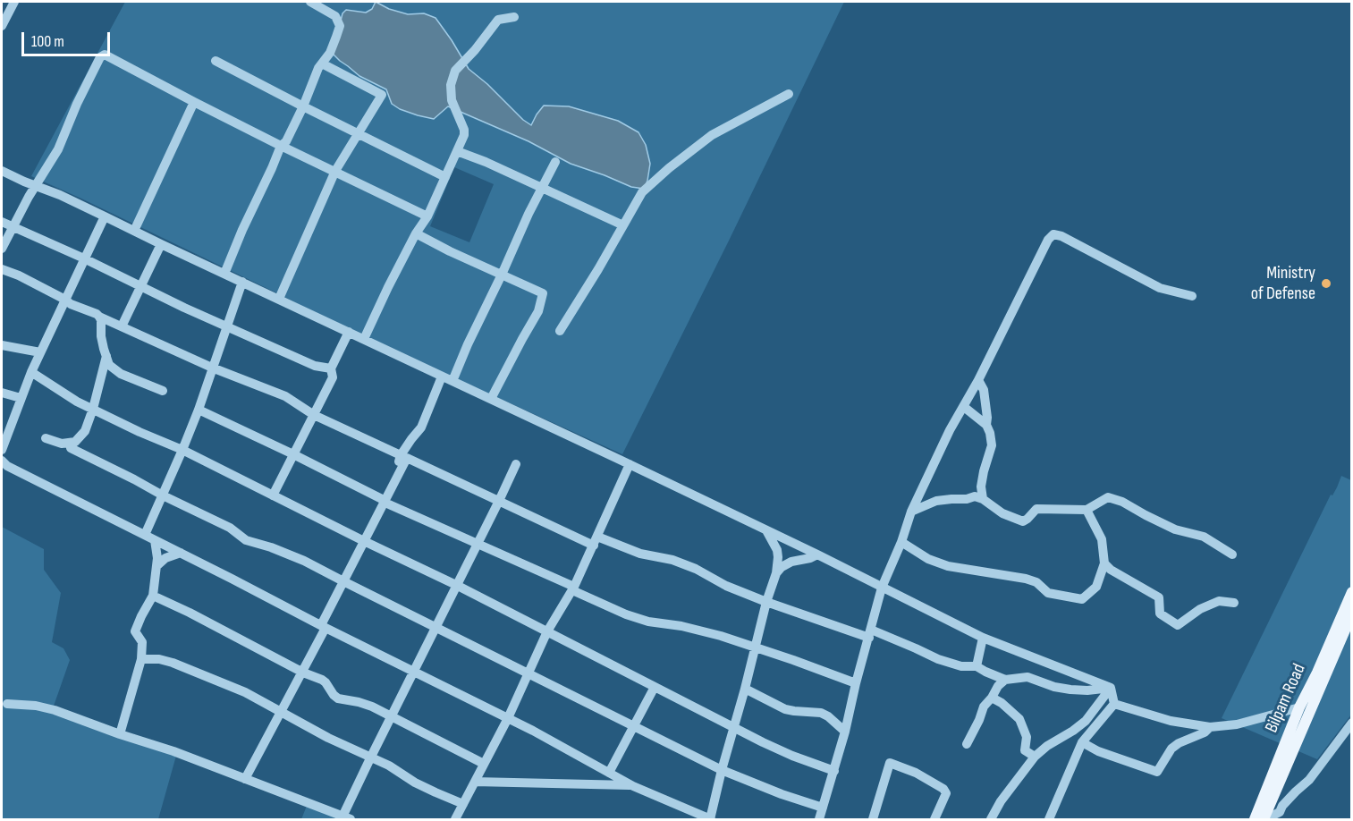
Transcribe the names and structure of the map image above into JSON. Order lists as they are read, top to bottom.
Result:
{
  "streets": {
    "main road": ["Bilpam Road"]
  },
  "places": ["Ministry of Defense"],
  "scale_bar": "100 m"
}
